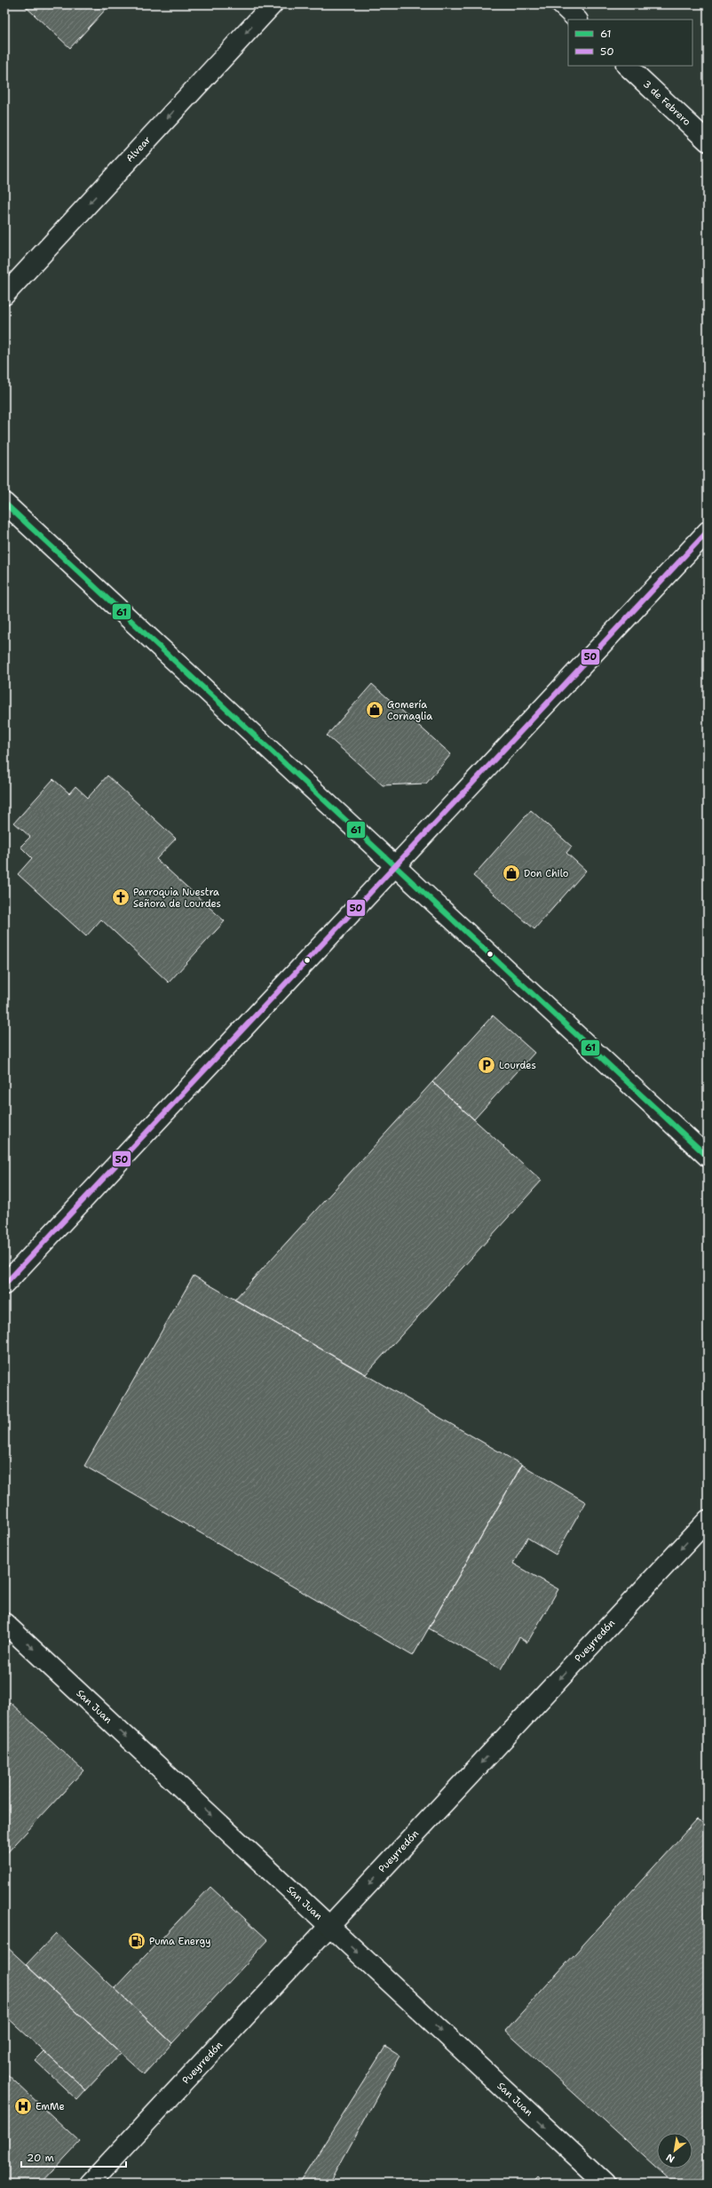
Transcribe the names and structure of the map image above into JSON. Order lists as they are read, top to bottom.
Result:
{
  "streets": {
    "street": [
      "3 de Febrero",
      "Alvear",
      "Pueyrredón",
      "San Juan"
    ]
  },
  "crossings": [
    ["Pueyrredón", "San Juan"]
  ],
  "one_way": ["Alvear", "Pueyrredón", "San Juan"],
  "places": {
    "shop": ["Gomería Cornaglia", "Don Chilo"],
    "church": ["Parroquia Nuestra Señora de Lourdes"],
    "parking": ["Lourdes"],
    "fuel station": ["Puma Energy"],
    "hospital": ["EmMe"]
  },
  "lines": ["transit line 61", "transit line 50"],
  "legend": ["61", "50"],
  "scale_bar": "20 m",
  "north": "bottom left"
}
